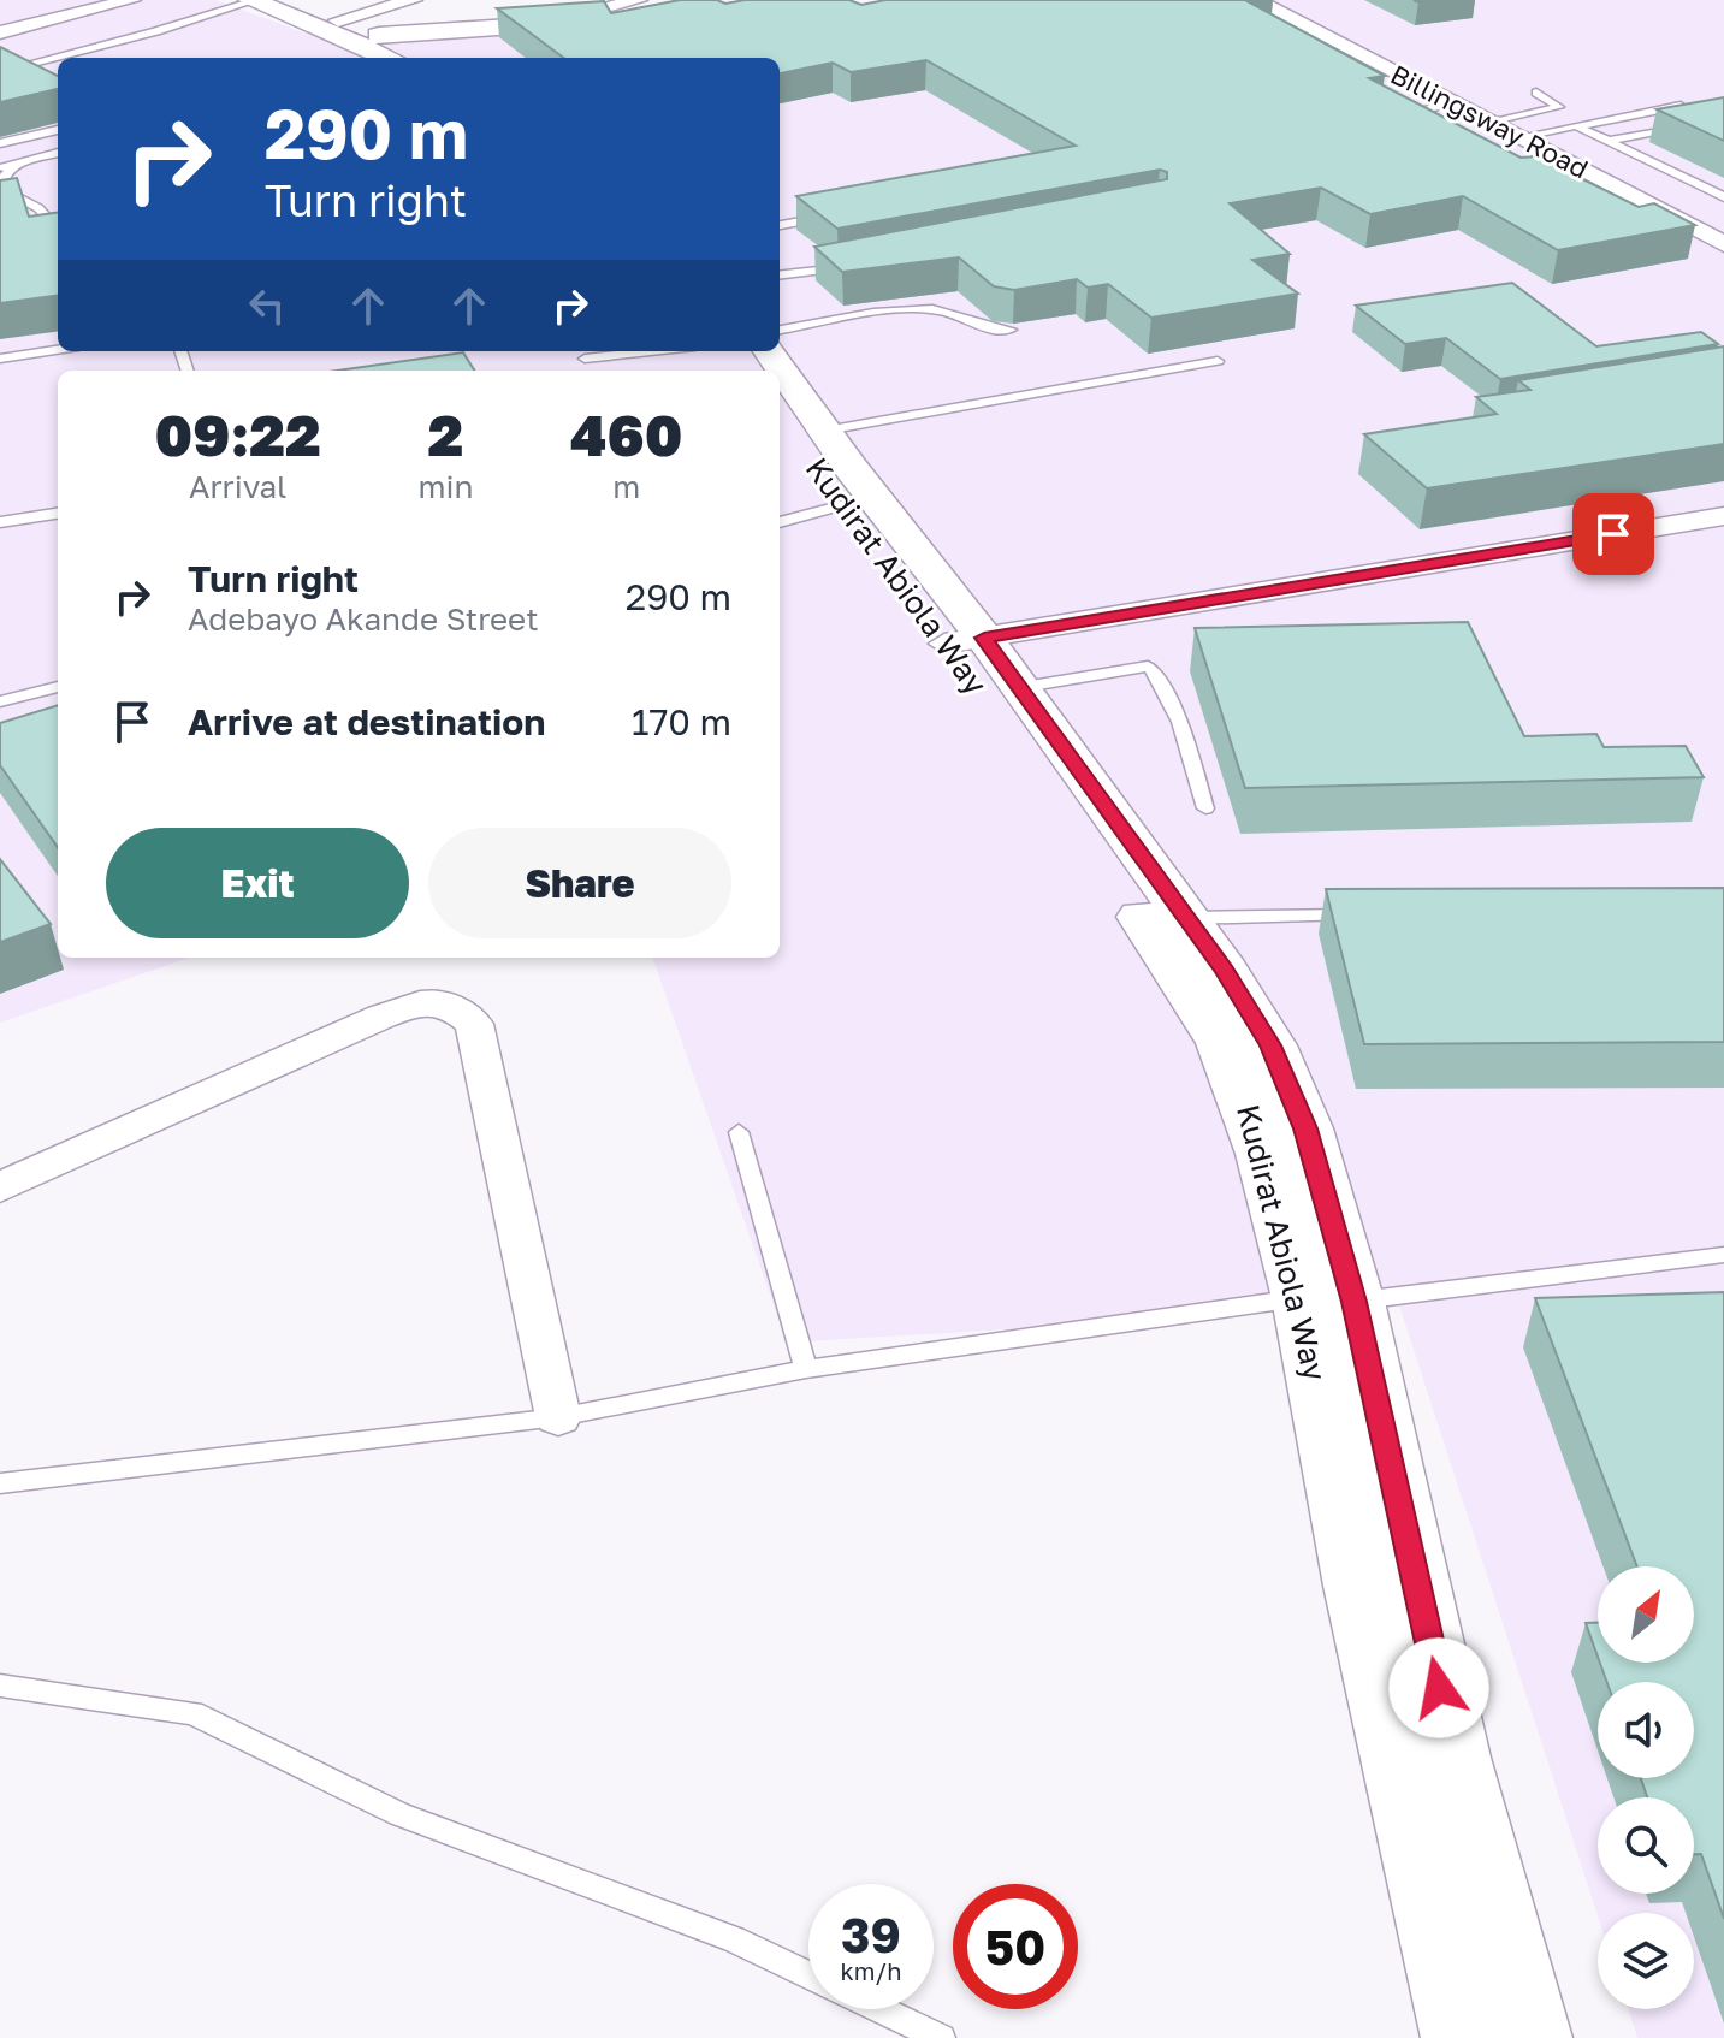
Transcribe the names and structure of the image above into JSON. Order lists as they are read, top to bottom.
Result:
{
  "streets": {
    "main road": ["Kudirat Abiola Way"],
    "street": ["Billingsway Road"]
  },
  "north": "top right",
  "page": {
    "turn": ["290 m", "Turn right"],
    "eta": [
      "09:22",
      "Arrival",
      "2",
      "min",
      "460",
      "m"
    ],
    "list": [
      {
        "name": "Turn right",
        "note": "Adebayo Akande Street",
        "value": "290 m"
      },
      {
        "name": "Arrive at destination",
        "value": "170 m"
      }
    ],
    "buttons": ["Exit", "Share"],
    "speed": "39 km/h",
    "limit": "50"
  }
}
